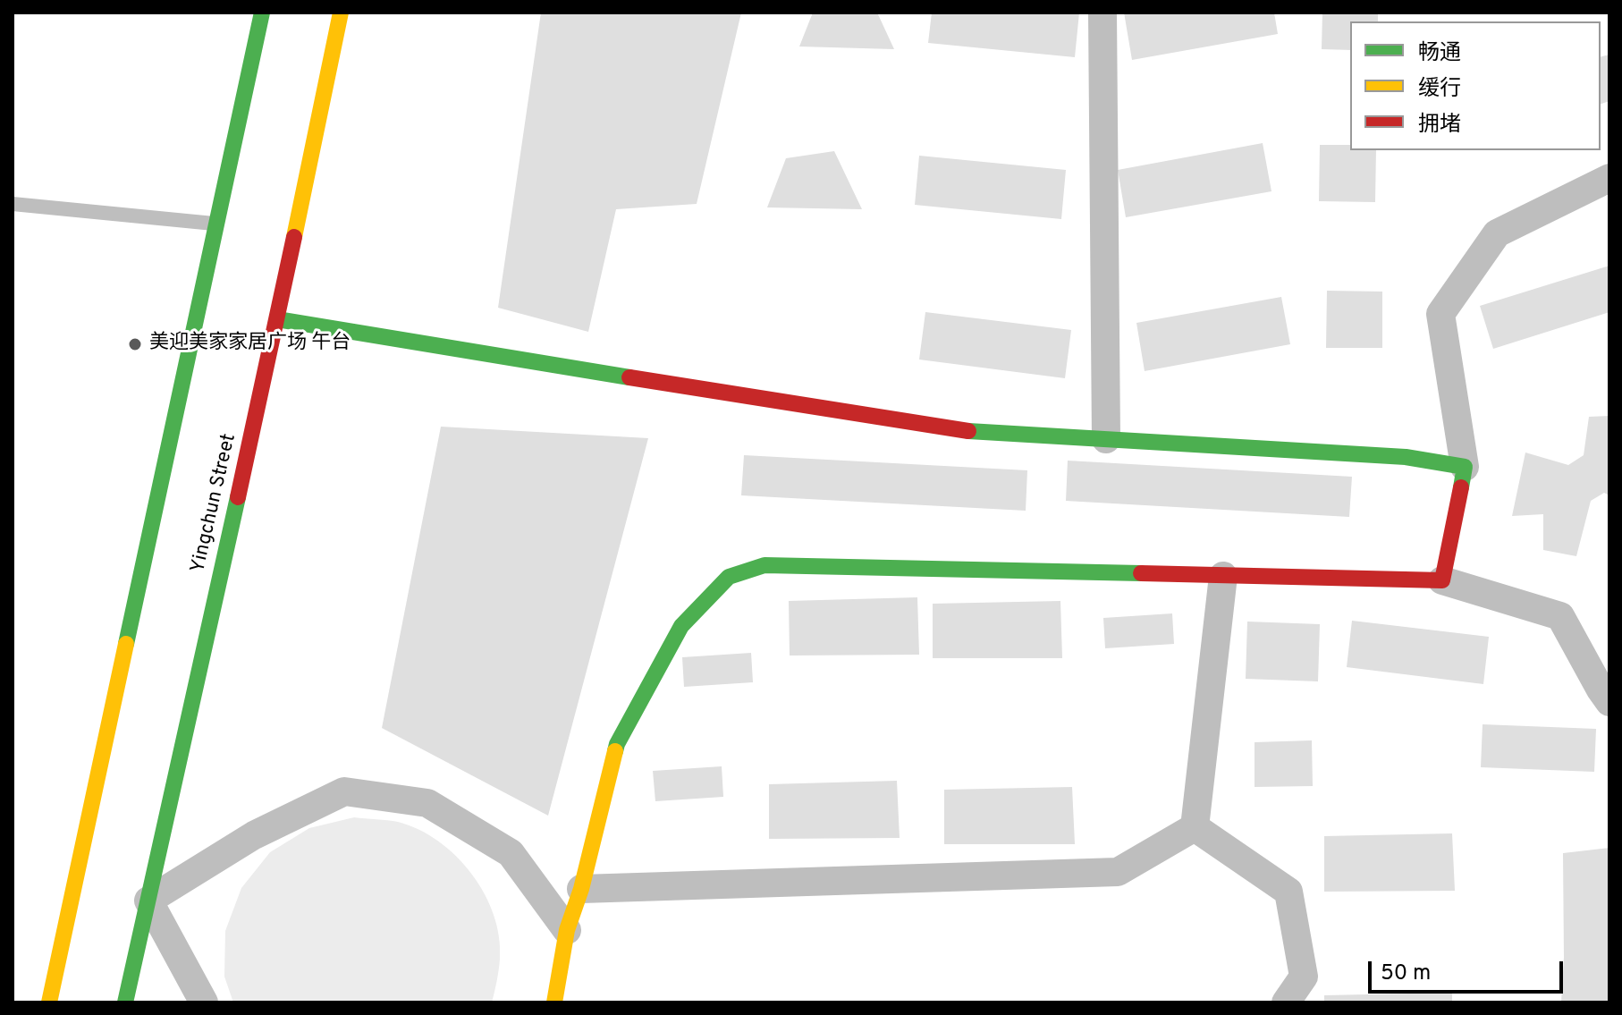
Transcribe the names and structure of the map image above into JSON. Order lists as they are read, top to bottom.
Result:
{
  "streets": {
    "street": ["Yingchun Street"]
  },
  "places": ["美迎美家家居广场 午台"],
  "legend": ["畅通", "缓行", "拥堵"],
  "scale_bar": "50 m"
}
